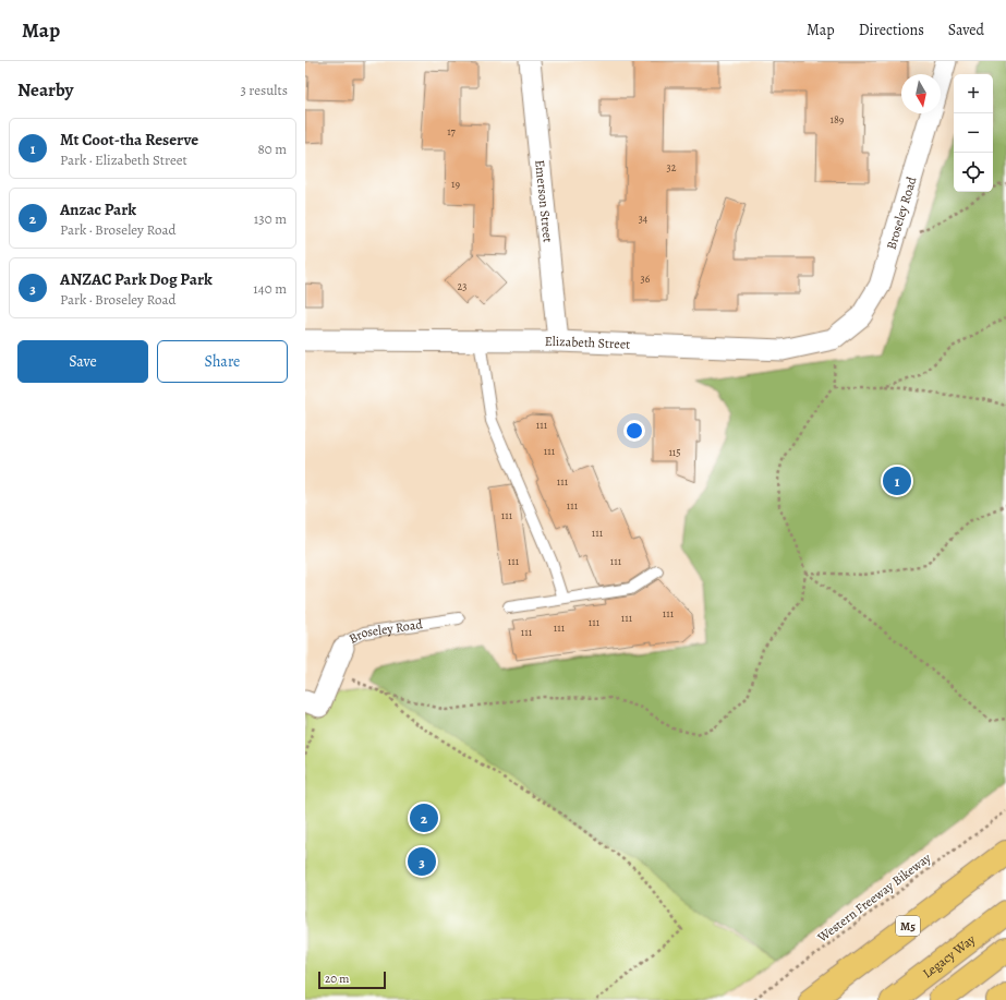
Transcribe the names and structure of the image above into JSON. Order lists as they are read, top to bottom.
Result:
{
  "streets": {
    "highway": ["M5", "Legacy Way"],
    "street": ["Emerson Street", "Broseley Road", "Elizabeth Street"],
    "path": ["Western Freeway Bikeway"]
  },
  "crossings": [
    ["Emerson Street", "Elizabeth Street"],
    ["Broseley Road", "Elizabeth Street"]
  ],
  "house_numbers": [
    "189",
    "17",
    "32",
    "19",
    "34",
    "36",
    "23",
    "111",
    "111",
    "115",
    "111",
    "111",
    "111",
    "111",
    "111",
    "111",
    "111",
    "111",
    "111",
    "111",
    "111"
  ],
  "scale_bar": "20 m",
  "north": "bottom",
  "page": {
    "header": "Map",
    "nav": ["Map", "Directions", "Saved"],
    "heading": ["Nearby", "3 results"],
    "map_buttons": ["+", "−"],
    "list": [
      {
        "mark": "1",
        "name": "Mt Coot-tha Reserve",
        "note": "Park · Elizabeth Street",
        "value": "80 m"
      },
      {
        "mark": "2",
        "name": "Anzac Park",
        "note": "Park · Broseley Road",
        "value": "130 m"
      },
      {
        "mark": "3",
        "name": "ANZAC Park Dog Park",
        "note": "Park · Broseley Road",
        "value": "140 m"
      }
    ],
    "buttons": ["Save", "Share"],
    "pins": ["1", "2", "3"],
    "scale": "20 m"
  }
}
